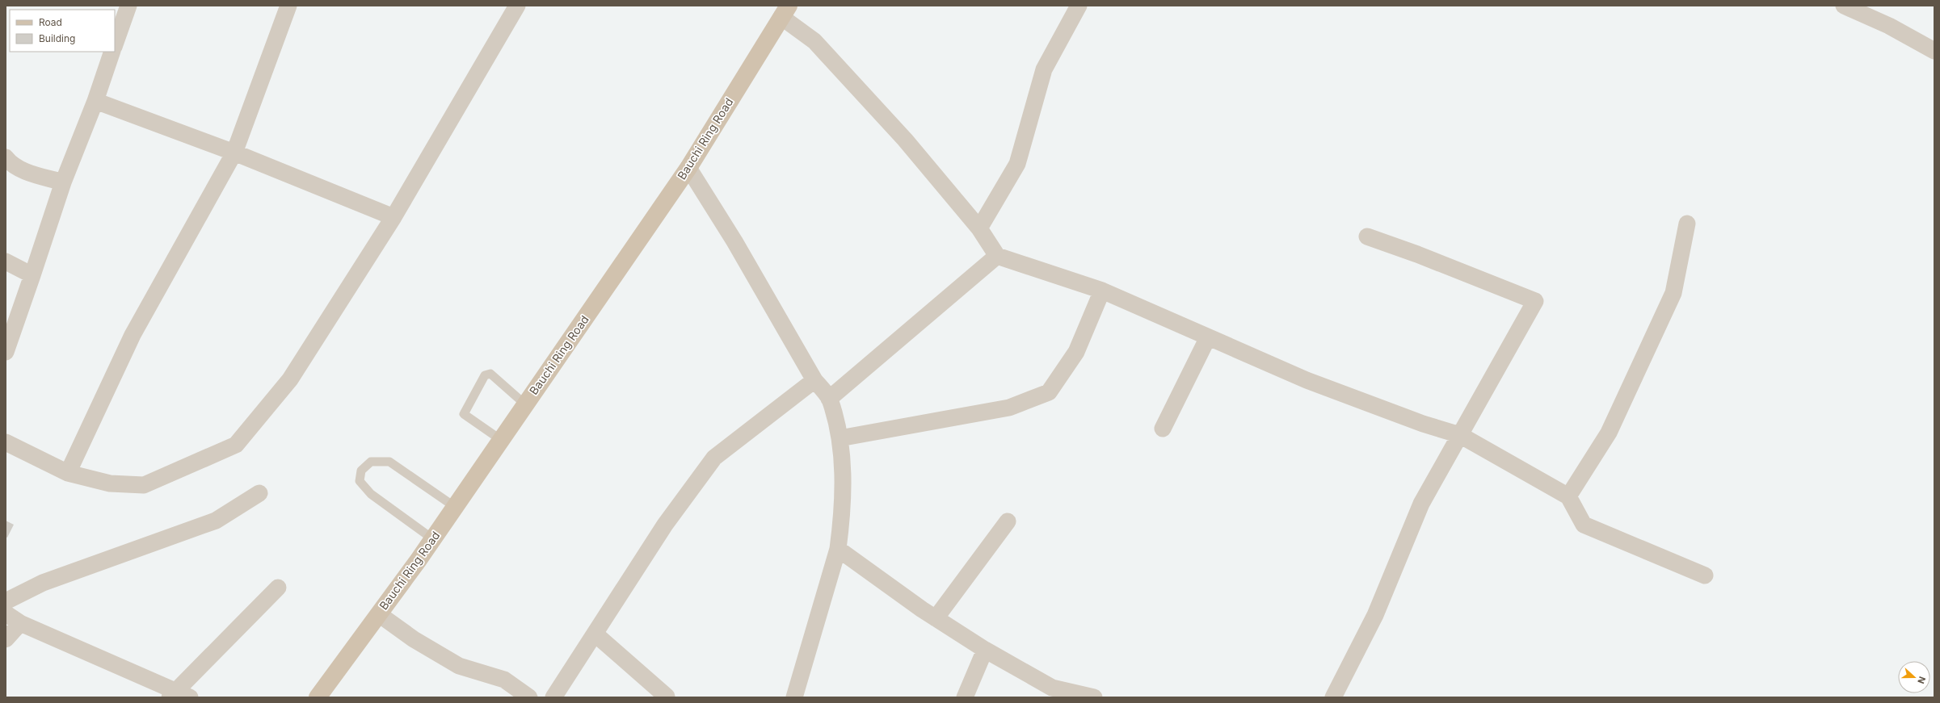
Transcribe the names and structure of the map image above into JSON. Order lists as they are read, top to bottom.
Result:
{
  "streets": {
    "main road": ["Bauchi Ring Road"]
  },
  "legend": ["Road", "Building"],
  "north": "right"
}
